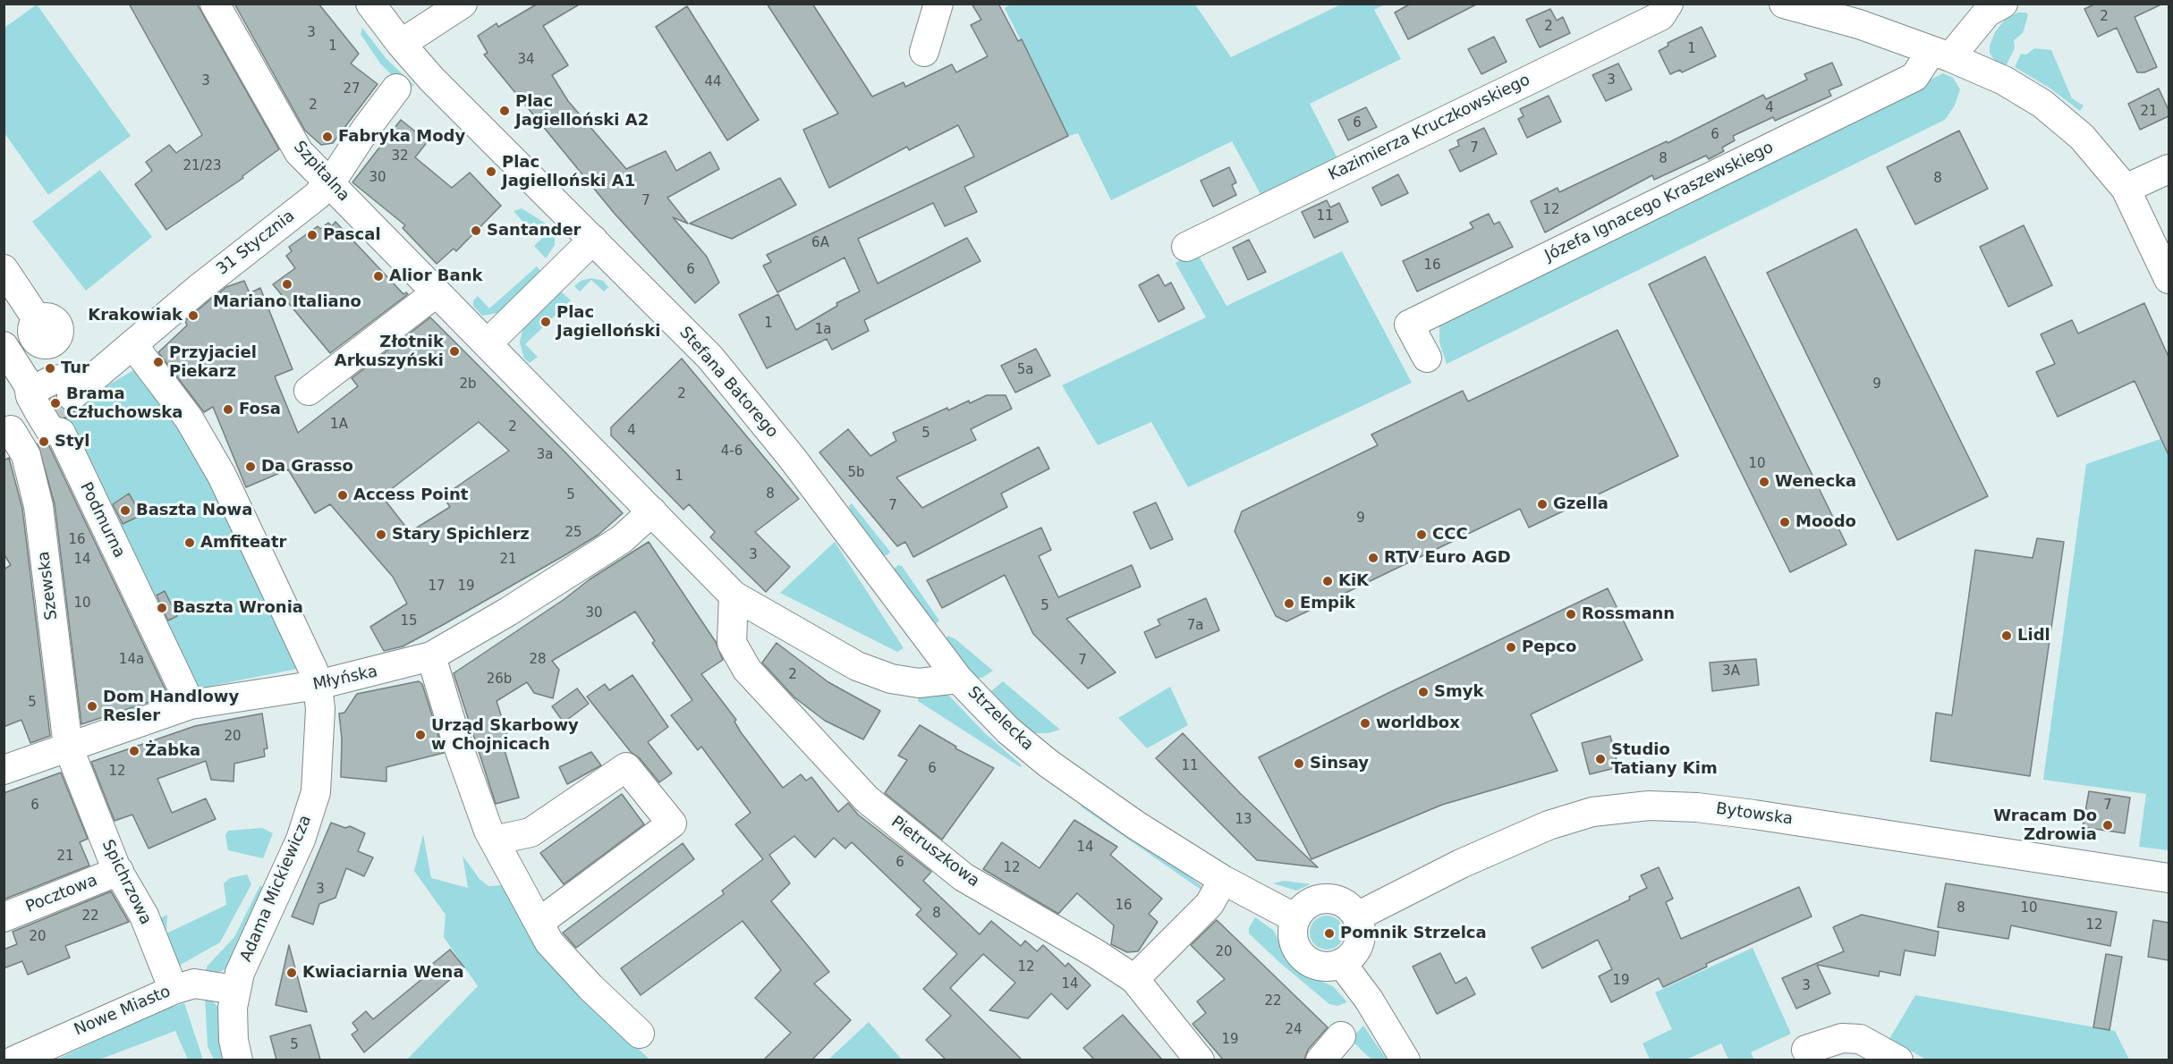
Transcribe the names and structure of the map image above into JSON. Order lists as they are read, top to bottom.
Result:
{
  "streets": {
    "street": [
      "Kazimierza Kruczkowskiego",
      "Szpitalna",
      "Józefa Ignacego Kraszewskiego",
      "31 Stycznia",
      "Stefana Batorego",
      "Podmurna",
      "Szewska",
      "Młyńska",
      "Strzelecka",
      "Bytowska",
      "Pietruszkowa",
      "Spichrzowa",
      "Adama Mickiewicza",
      "Pocztowa",
      "Nowe Miasto"
    ]
  },
  "crossings": [
    ["Szpitalna", "31 Stycznia"],
    ["31 Stycznia", "Adama Mickiewicza"],
    ["Stefana Batorego", "Strzelecka"],
    ["Podmurna", "Młyńska"],
    ["Szewska", "Młyńska"],
    ["Szewska", "Spichrzowa"],
    ["Młyńska", "Strzelecka"],
    ["Młyńska", "Spichrzowa"],
    ["Młyńska", "Adama Mickiewicza"],
    ["Strzelecka", "Bytowska"],
    ["Strzelecka", "Pietruszkowa"],
    ["Spichrzowa", "Pocztowa"],
    ["Spichrzowa", "Nowe Miasto"],
    ["Adama Mickiewicza", "Nowe Miasto"]
  ],
  "places": [
    "Plac Jagielloński A2",
    "Fabryka Mody",
    "Plac Jagielloński A1",
    "Santander",
    "Pascal",
    "Alior Bank",
    "Mariano Italiano",
    "Krakowiak",
    "Plac Jagielloński",
    "Złotnik Arkuszyński",
    "Przyjaciel Piekarz",
    "Tur",
    "Brama Człuchowska",
    "Fosa",
    "Styl",
    "Da Grasso",
    "Wenecka",
    "Access Point",
    "Gzella",
    "Baszta Nowa",
    "Moodo",
    "Stary Spichlerz",
    "CCC",
    "Amfiteatr",
    "RTV Euro AGD",
    "KiK",
    "Empik",
    "Baszta Wronia",
    "Rossmann",
    "Lidl",
    "Pepco",
    "Smyk",
    "Dom Handlowy Resler",
    "worldbox",
    "Urząd Skarbowy w Chojnicach",
    "Żabka",
    "Studio Tatiany Kim",
    "Sinsay",
    "Wracam Do Zdrowia",
    "Pomnik Strzelca",
    "Kwiaciarnia Wena"
  ],
  "house_numbers": [
    "2",
    "2",
    "3",
    "1",
    "1",
    "34",
    "3",
    "3",
    "44",
    "27",
    "2",
    "4",
    "21",
    "6",
    "6",
    "7",
    "32",
    "8",
    "21/23",
    "30",
    "8",
    "7",
    "12",
    "11",
    "6A",
    "16",
    "6",
    "1",
    "1a",
    "5a",
    "2b",
    "9",
    "2",
    "1A",
    "2",
    "4",
    "5",
    "4-6",
    "3a",
    "10",
    "5b",
    "1",
    "8",
    "5",
    "7",
    "9",
    "25",
    "16",
    "3",
    "14",
    "21",
    "17",
    "19",
    "10",
    "5",
    "30",
    "15",
    "7a",
    "14a",
    "28",
    "7",
    "3A",
    "2",
    "26b",
    "5",
    "20",
    "11",
    "6",
    "12",
    "6",
    "7",
    "13",
    "14",
    "21",
    "6",
    "12",
    "3",
    "16",
    "8",
    "10",
    "8",
    "22",
    "12",
    "20",
    "20",
    "12",
    "19",
    "14",
    "3",
    "22",
    "24",
    "19",
    "5"
  ]
}
